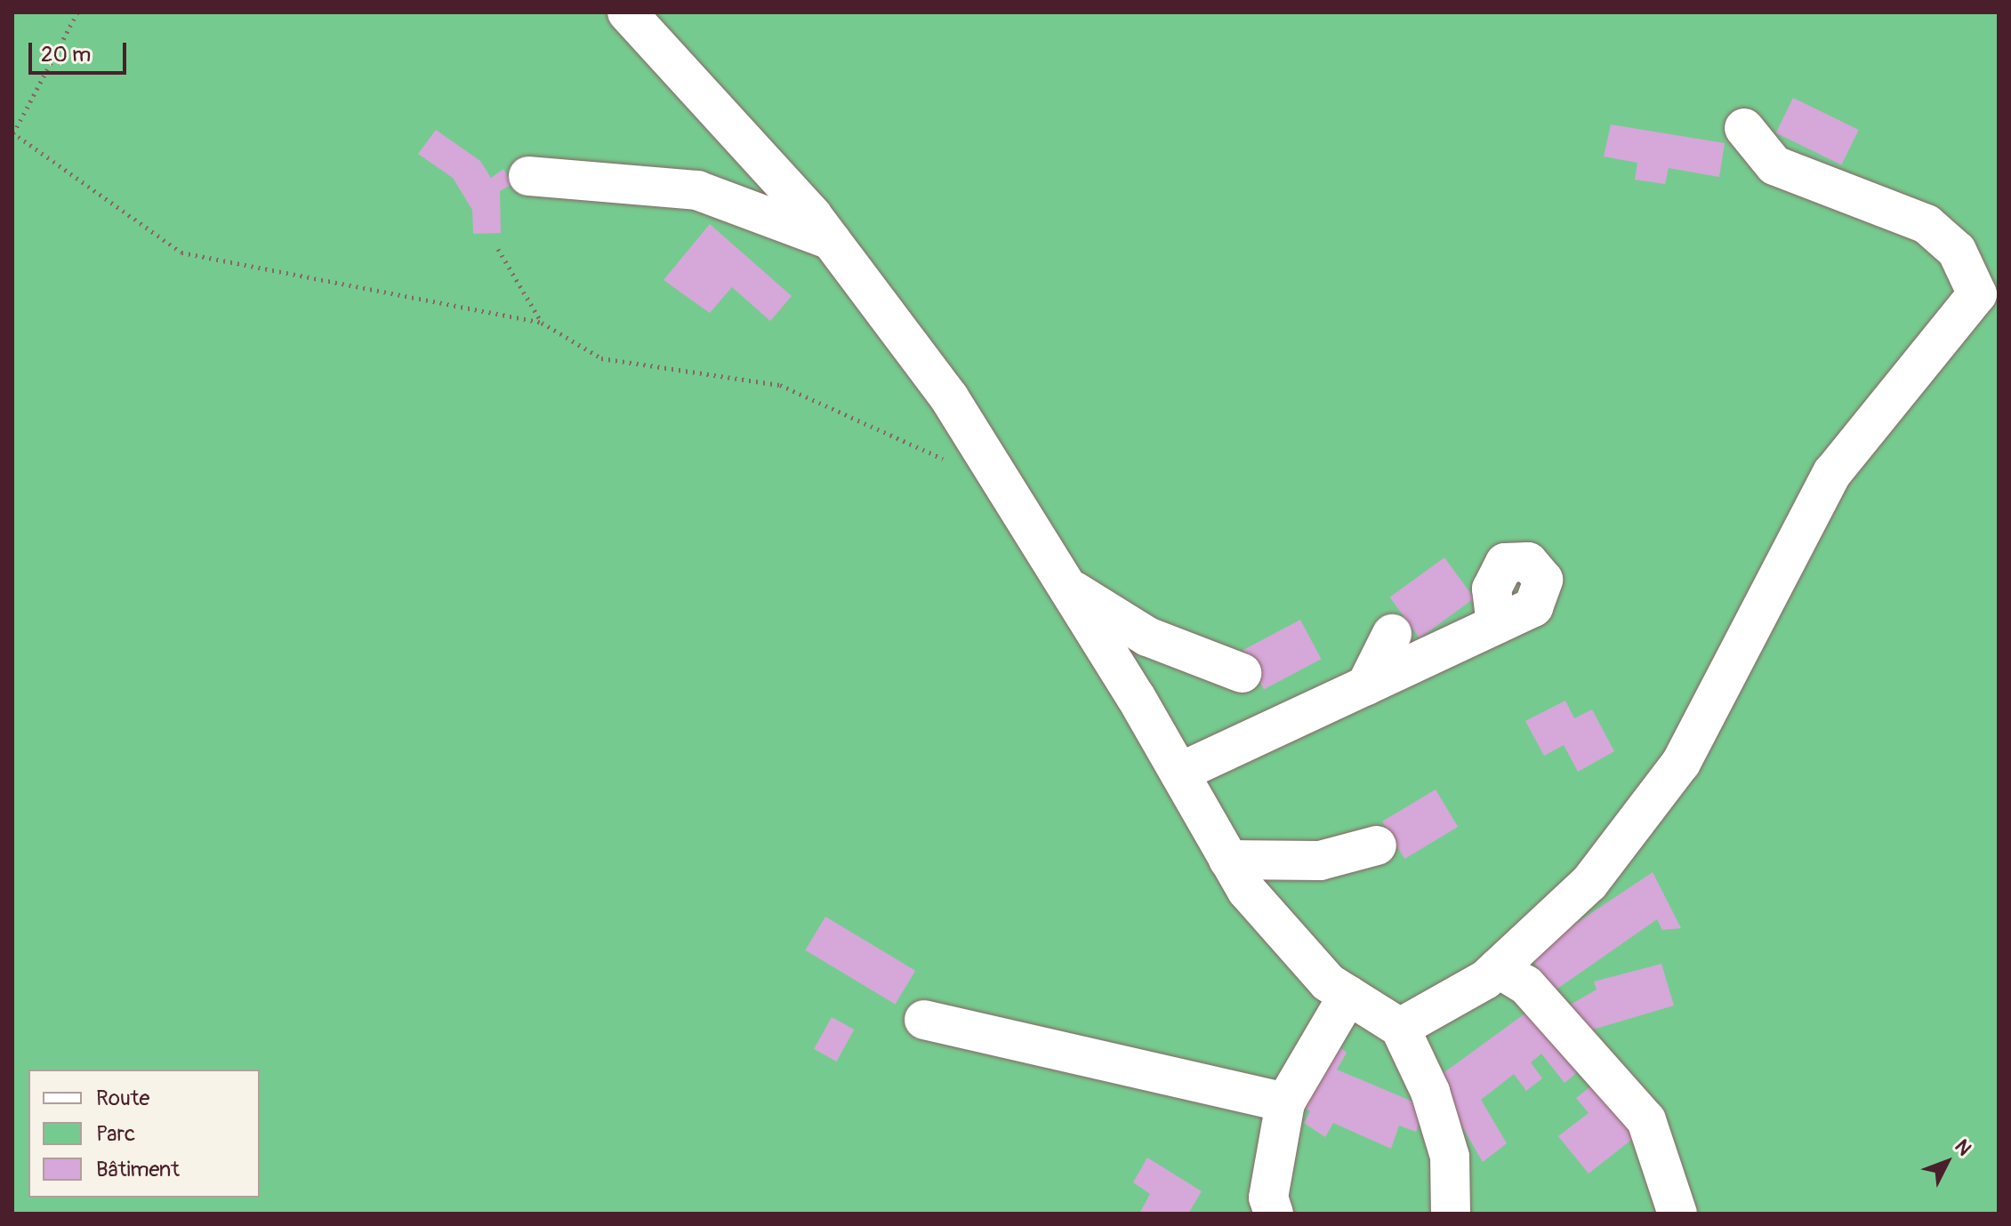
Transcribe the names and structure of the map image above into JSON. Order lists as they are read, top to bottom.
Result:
{
  "legend": ["Route", "Parc", "Bâtiment"],
  "scale_bar": "20 m",
  "north": "top right"
}
